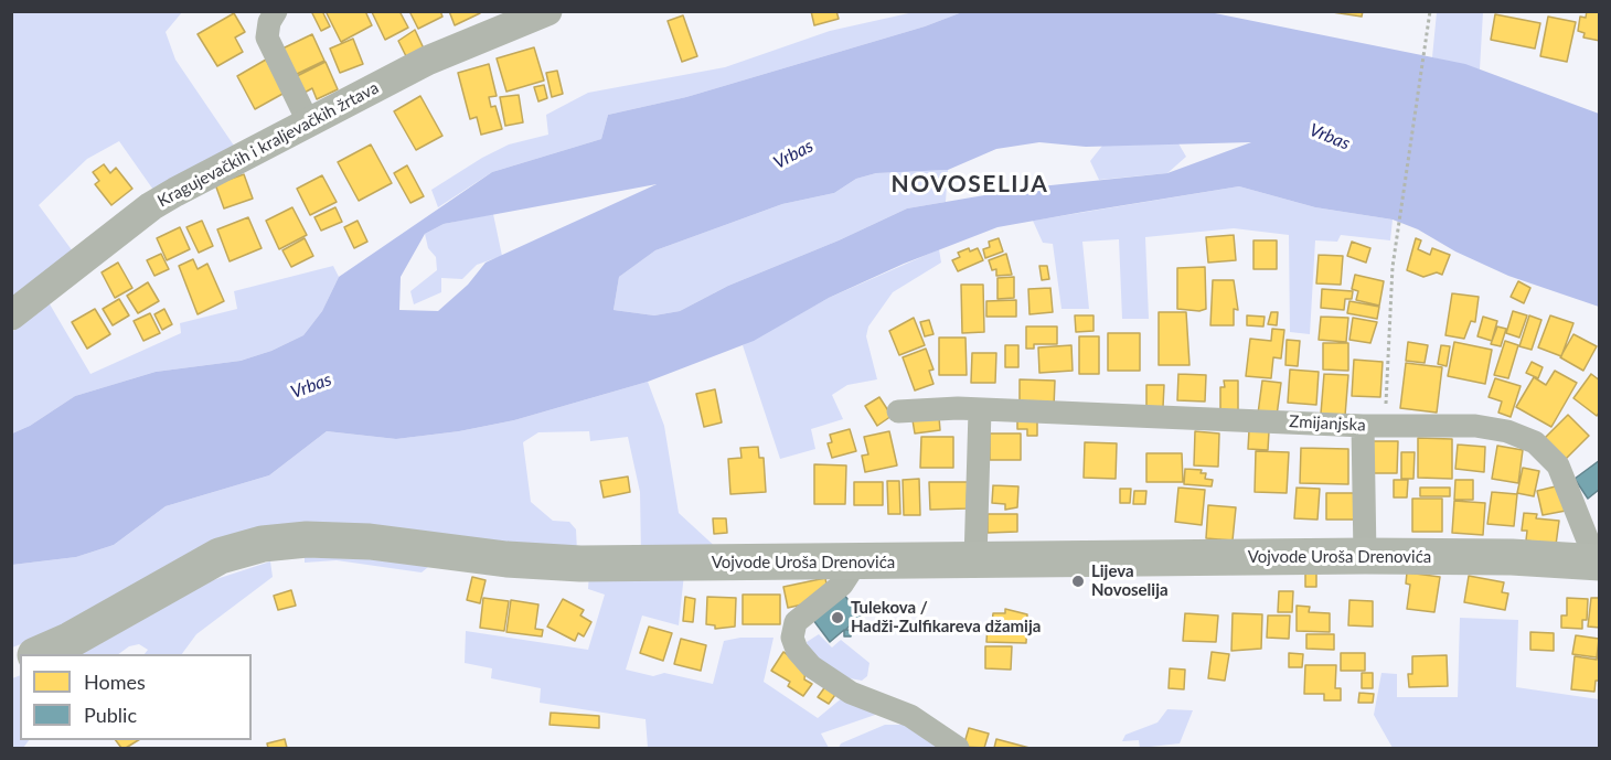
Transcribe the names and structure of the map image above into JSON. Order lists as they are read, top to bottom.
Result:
{
  "streets": {
    "main road": ["Vojvode Uroša Drenovića"],
    "street": ["Kragujevačkih i kraljevačkih žrtava", "Zmijanjska"]
  },
  "crossings": [
    ["Zmijanjska", "Vojvode Uroša Drenovića"]
  ],
  "districts": ["NOVOSELIJA"],
  "water": ["Vrbas"],
  "places": ["Lijeva Novoselija", "Tulekova / Hadži-Zulfikareva džamija"],
  "legend": ["Homes", "Public"]
}
